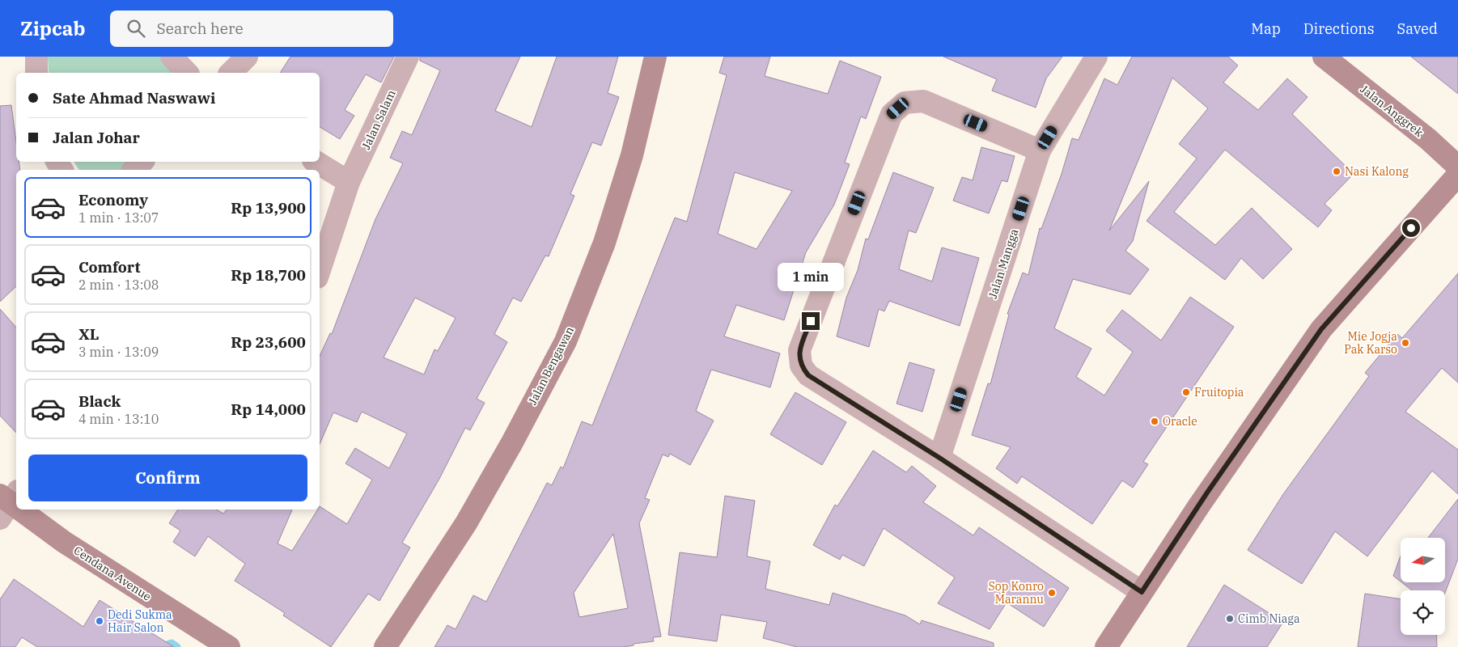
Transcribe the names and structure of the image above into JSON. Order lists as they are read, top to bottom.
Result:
{
  "streets": {
    "street": [
      "Jalan Anggrek",
      "Jalan Salam",
      "Jalan Mangga",
      "Jalan Bengawan",
      "Cendana Avenue"
    ]
  },
  "places": [
    "Nasi Kalong",
    "Mie Jogja Pak Karso",
    "Fruitopia",
    "Oracle",
    "Sop Konro Marannu",
    "Cimb Niaga",
    "Dedi Sukma Hair Salon"
  ],
  "north": "left",
  "page": {
    "header": "Zipcab",
    "search": "Search here",
    "nav": ["Map", "Directions", "Saved"],
    "banner": ["Sate Ahmad Naswawi", "Jalan Johar"],
    "list": [
      {
        "name": "Economy",
        "note": "1 min · 13:07",
        "value": "Rp 13,900"
      },
      {
        "name": "Comfort",
        "note": "2 min · 13:08",
        "value": "Rp 18,700"
      },
      {
        "name": "XL",
        "note": "3 min · 13:09",
        "value": "Rp 23,600"
      },
      {
        "name": "Black",
        "note": "4 min · 13:10",
        "value": "Rp 14,000"
      }
    ],
    "bubble": "1 min",
    "buttons": "Confirm"
  }
}
